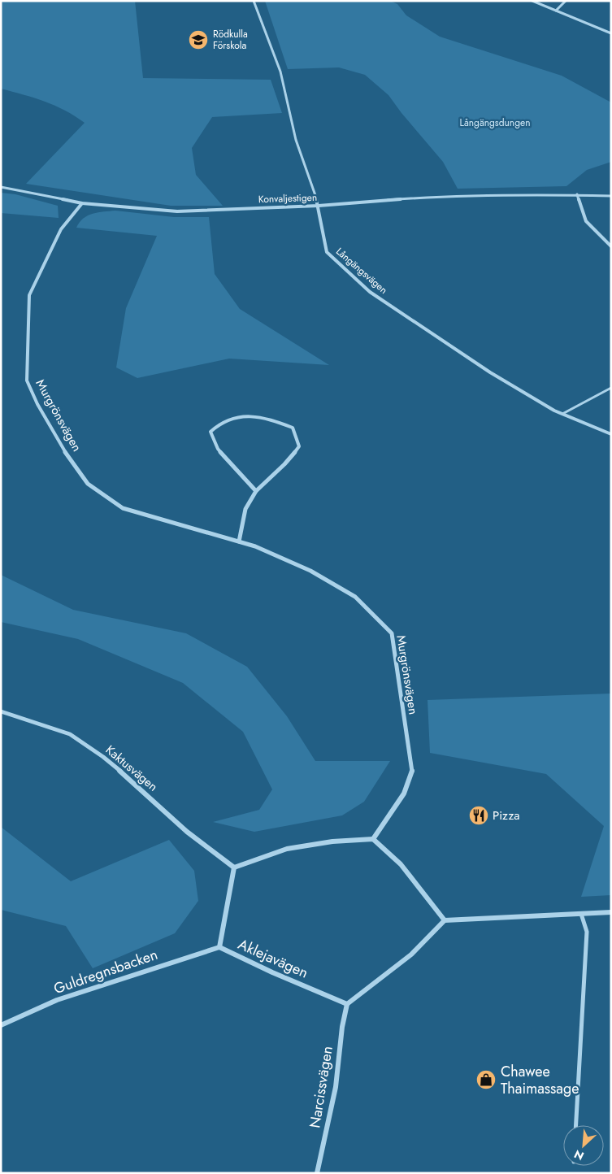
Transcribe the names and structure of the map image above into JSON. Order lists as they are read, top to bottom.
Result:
{
  "streets": {
    "street": [
      "Konvaljestigen",
      "Långängsvägen",
      "Murgrönsvägen",
      "Kaktusvägen",
      "Aklejavägen",
      "Guldregnsbacken",
      "Narcissvägen"
    ]
  },
  "crossings": [
    ["Konvaljestigen", "Långängsvägen"],
    ["Konvaljestigen", "Murgrönsvägen"],
    ["Kaktusvägen", "Aklejavägen"],
    ["Aklejavägen", "Guldregnsbacken"],
    ["Aklejavägen", "Narcissvägen"]
  ],
  "parks": ["Långängsdungen"],
  "places": {
    "school or university": ["Rödkulla Förskola"],
    "restaurant": ["Pizza"],
    "shop": ["Chawee Thaimassage"]
  },
  "north": "bottom left"
}
